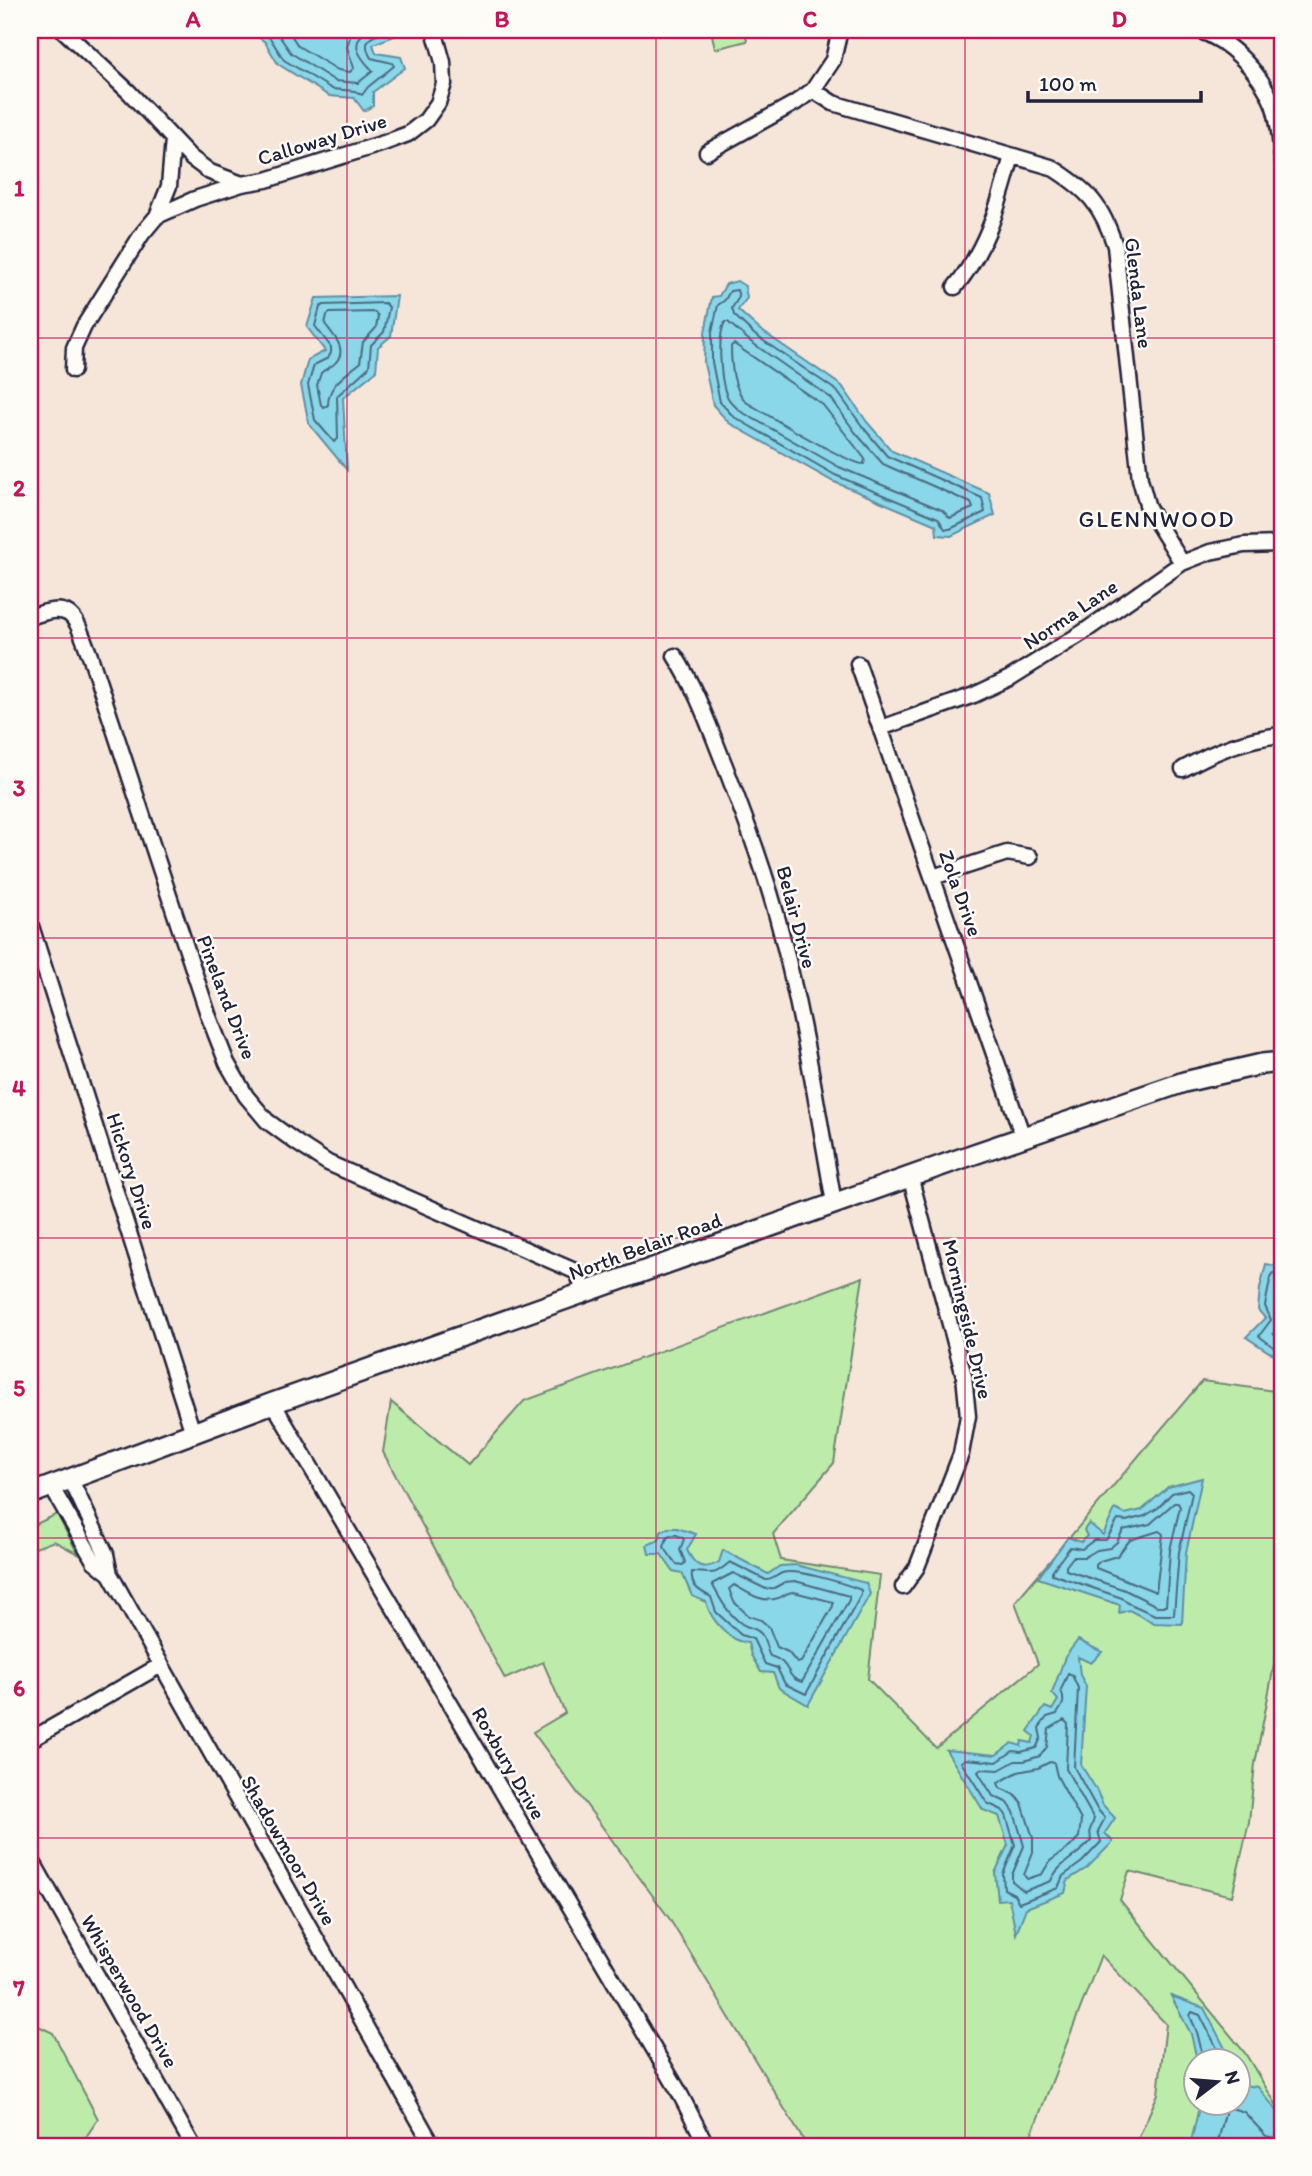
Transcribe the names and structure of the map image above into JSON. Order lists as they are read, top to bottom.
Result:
{
  "streets": {
    "main road": ["North Belair Road"],
    "street": [
      "Calloway Drive",
      "Glenda Lane",
      "Norma Lane",
      "Zola Drive",
      "Belair Drive",
      "Pineland Drive",
      "Hickory Drive",
      "Morningside Drive",
      "Roxbury Drive",
      "Shadowmoor Drive",
      "Whisperwood Drive"
    ]
  },
  "crossings": [
    ["Glenda Lane", "Norma Lane"],
    ["Norma Lane", "Zola Drive"],
    ["Zola Drive", "North Belair Road"],
    ["Belair Drive", "North Belair Road"],
    ["Pineland Drive", "North Belair Road"],
    ["Hickory Drive", "North Belair Road"],
    ["North Belair Road", "Morningside Drive"],
    ["North Belair Road", "Roxbury Drive"],
    ["North Belair Road", "Shadowmoor Drive"]
  ],
  "districts": ["GLENNWOOD"],
  "scale_bar": "100 m",
  "north": "right",
  "grid": {
    "columns": [
      "A",
      "B",
      "C",
      "D"
    ],
    "rows": [
      "1",
      "2",
      "3",
      "4",
      "5",
      "6",
      "7"
    ]
  }
}
